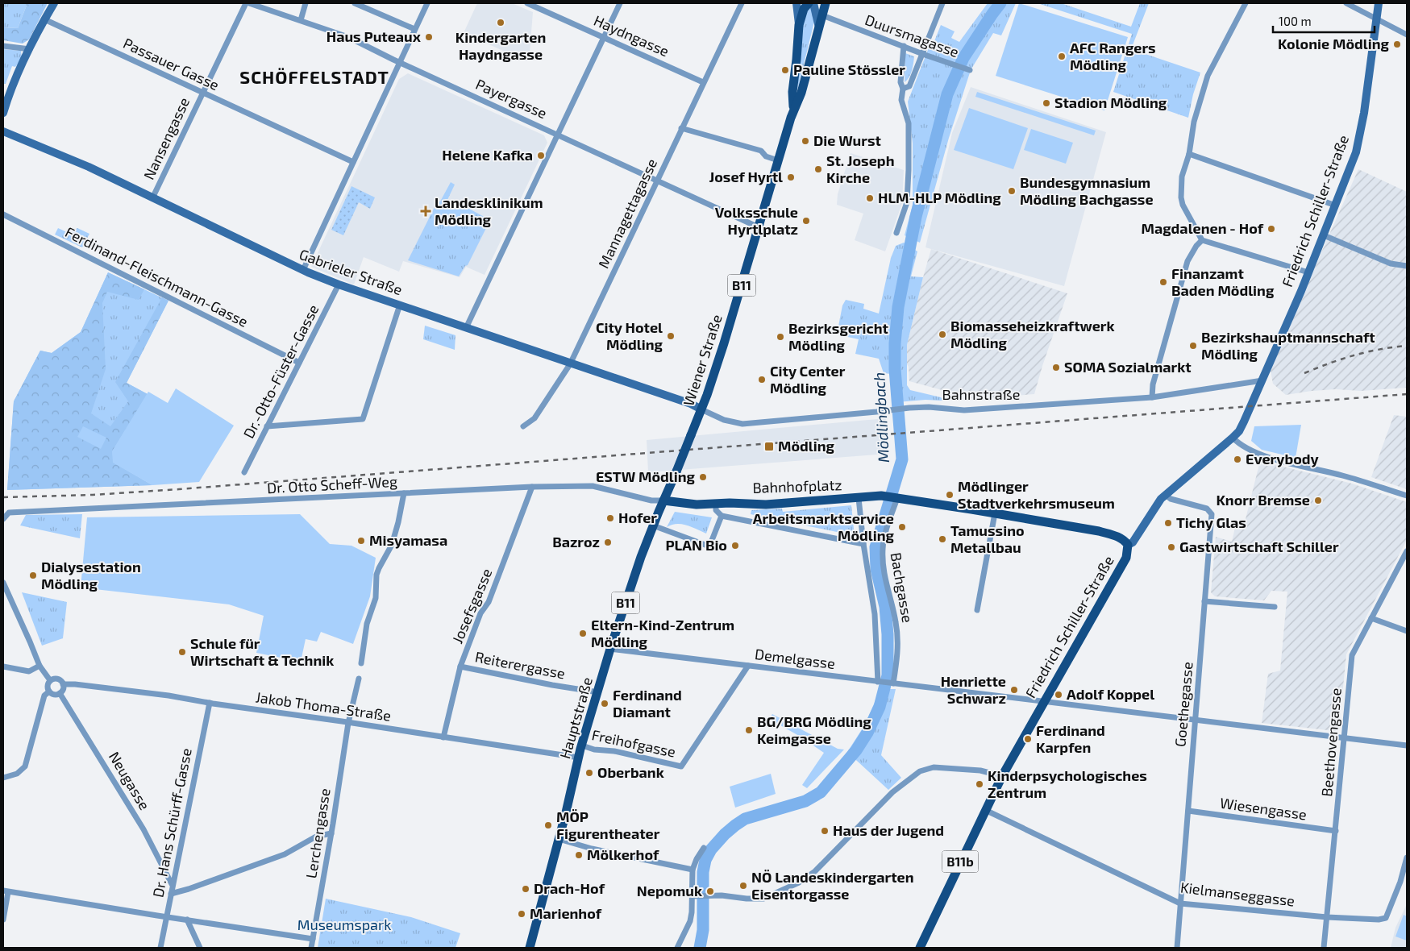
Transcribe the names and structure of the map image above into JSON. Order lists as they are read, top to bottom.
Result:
{
  "streets": {
    "main road": [
      "Friedrich Schiller-Straße",
      "B11",
      "Wiener Straße",
      "Bahnhofplatz",
      "Hauptstraße",
      "B11b"
    ],
    "street": [
      "Haydngasse",
      "Duursmagasse",
      "Passauer Gasse",
      "Payergasse",
      "Nansengasse",
      "Mannagettagasse",
      "Gabrieler Straße",
      "Ferdinand-Fleischmann-Gasse",
      "Dr.-Otto-Füster-Gasse",
      "Bahnstraße",
      "Dr. Otto Scheff-Weg",
      "Bachgasse",
      "Josefsgasse",
      "Demelgasse",
      "Reiterergasse",
      "Goethegasse",
      "Jakob Thoma-Straße",
      "Beethovengasse",
      "Freihofgasse",
      "Neugasse",
      "Wiesengasse",
      "Dr. Hans Schürff-Gasse",
      "Lerchengasse",
      "Kielmanseggasse"
    ]
  },
  "crossings": [
    ["Haydngasse", "Mannagettagasse"],
    ["Duursmagasse", "B11"],
    ["Passauer Gasse", "Nansengasse"],
    ["Payergasse", "Mannagettagasse"],
    ["Payergasse", "Wiener Straße"],
    ["Nansengasse", "Gabrieler Straße"],
    ["Friedrich Schiller-Straße", "Bahnstraße"],
    ["Friedrich Schiller-Straße", "Bahnhofplatz"],
    ["Friedrich Schiller-Straße", "Goethegasse"],
    ["Friedrich Schiller-Straße", "Kielmanseggasse"],
    ["Mannagettagasse", "Gabrieler Straße"],
    ["Gabrieler Straße", "Wiener Straße"],
    ["Gabrieler Straße", "Dr.-Otto-Füster-Gasse"],
    ["Gabrieler Straße", "Bahnstraße"],
    ["Ferdinand-Fleischmann-Gasse", "Dr.-Otto-Füster-Gasse"],
    ["B11", "Wiener Straße"],
    ["Wiener Straße", "Bahnstraße"],
    ["Wiener Straße", "Dr. Otto Scheff-Weg"],
    ["Wiener Straße", "Bahnhofplatz"],
    ["Wiener Straße", "Hauptstraße"],
    ["Dr. Otto Scheff-Weg", "Bahnhofplatz"],
    ["Dr. Otto Scheff-Weg", "Josefsgasse"],
    ["Dr. Otto Scheff-Weg", "Hauptstraße"],
    ["Bahnhofplatz", "Bachgasse"],
    ["Bahnhofplatz", "Hauptstraße"],
    ["Bachgasse", "Demelgasse"],
    ["Josefsgasse", "Reiterergasse"],
    ["Josefsgasse", "Jakob Thoma-Straße"],
    ["Demelgasse", "Hauptstraße"],
    ["Demelgasse", "Freihofgasse"],
    ["Reiterergasse", "Hauptstraße"],
    ["Goethegasse", "Wiesengasse"],
    ["Goethegasse", "Kielmanseggasse"],
    ["Jakob Thoma-Straße", "Hauptstraße"],
    ["Jakob Thoma-Straße", "Neugasse"],
    ["Jakob Thoma-Straße", "Dr. Hans Schürff-Gasse"],
    ["Jakob Thoma-Straße", "Lerchengasse"],
    ["Hauptstraße", "Freihofgasse"],
    ["Beethovengasse", "Wiesengasse"],
    ["Beethovengasse", "Kielmanseggasse"],
    ["Neugasse", "Dr. Hans Schürff-Gasse"]
  ],
  "districts": ["SCHÖFFELSTADT"],
  "water": ["Mödlingbach"],
  "parks": ["Museumspark"],
  "places": {
    "other": [
      "Kindergarten Haydngasse",
      "Haus Puteaux",
      "Kolonie Mödling",
      "AFC Rangers Mödling",
      "Pauline Stössler",
      "Stadion Mödling",
      "Die Wurst",
      "Helene Kafka",
      "St. Joseph Kirche",
      "Josef Hyrtl",
      "Bundesgymnasium Mödling Bachgasse",
      "HLM-HLP Mödling",
      "Volksschule Hyrtlplatz",
      "Magdalenen - Hof",
      "Finanzamt Baden Mödling",
      "Biomasseheizkraftwerk Mödling",
      "City Hotel Mödling",
      "Bezirksgericht Mödling",
      "Bezirkshauptmannschaft Mödling",
      "SOMA Sozialmarkt",
      "City Center Mödling",
      "Everybody",
      "ESTW Mödling",
      "Mödlinger Stadtverkehrsmuseum",
      "Knorr Bremse",
      "Hofer",
      "Tichy Glas",
      "Arbeitsmarktservice Mödling",
      "Tamussino Metallbau",
      "Misyamasa",
      "Bazroz",
      "PLAN Bio",
      "Gastwirtschaft Schiller",
      "Dialysestation Mödling",
      "Eltern-Kind-Zentrum Mödling",
      "Schule für Wirtschaft & Technik",
      "Henriette Schwarz",
      "Adolf Koppel",
      "Ferdinand Diamant",
      "BG/BRG Mödling Keimgasse",
      "Ferdinand Karpfen",
      "Oberbank",
      "Kinderpsychologisches Zentrum",
      "MÖP Figurentheater",
      "Haus der Jugend",
      "Mölkerhof",
      "NÖ Landeskindergarten Eisentorgasse",
      "Drach-Hof",
      "Nepomuk",
      "Marienhof"
    ],
    "health": ["Landesklinikum Mödling"],
    "transit": ["Mödling"]
  },
  "scale_bar": "100 m"
}
